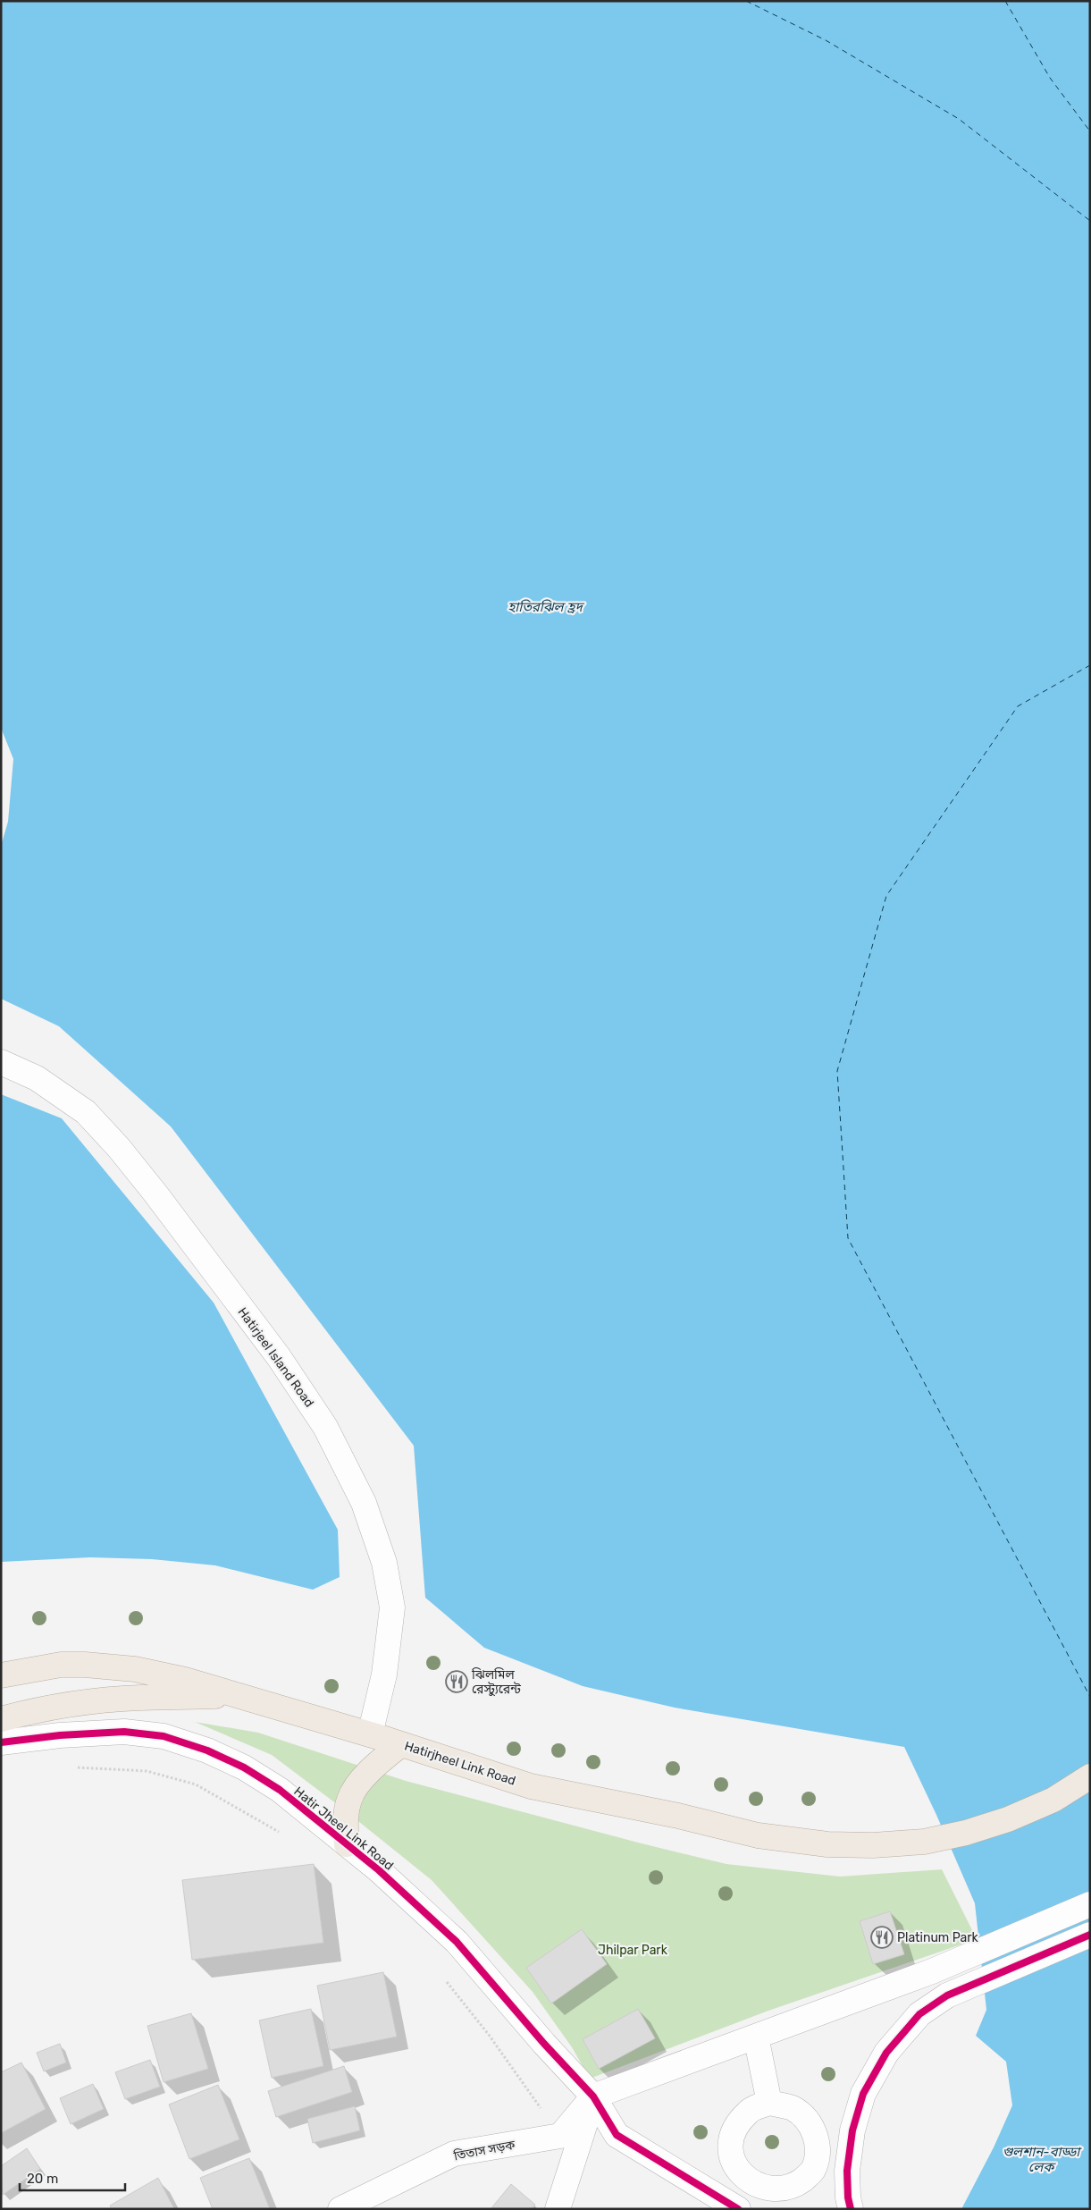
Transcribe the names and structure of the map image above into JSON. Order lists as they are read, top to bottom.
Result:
{
  "streets": {
    "main road": ["Hatirjheel Link Road"],
    "street": ["Hatirjeel Island Road", "Hatir Jheel Link Road", "তিতাস সড়ক"]
  },
  "crossings": [
    ["Hatirjeel Island Road", "Hatirjheel Link Road"]
  ],
  "water": ["হাতিরঝিল হ্রদ", "গুলশান-বাড্ডা লেক"],
  "parks": ["Jhilpar Park"],
  "places": {
    "restaurant": ["ঝিলমিল রেস্ট্যুরেন্ট", "Platinum Park"]
  },
  "scale_bar": "20 m"
}
